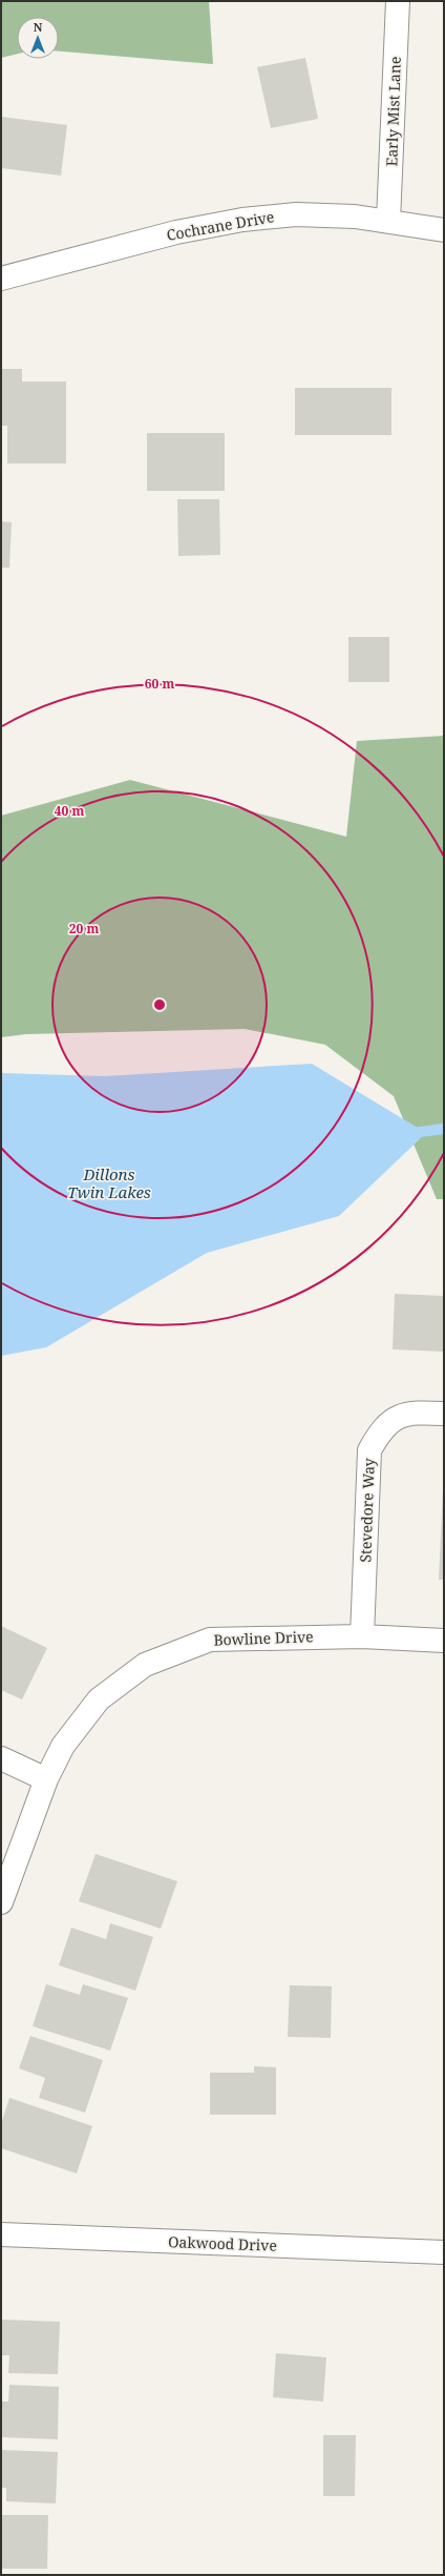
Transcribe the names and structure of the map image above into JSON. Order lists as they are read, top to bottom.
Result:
{
  "streets": {
    "street": [
      "Early Mist Lane",
      "Cochrane Drive",
      "Stevedore Way",
      "Bowline Drive",
      "Oakwood Drive"
    ]
  },
  "crossings": [
    ["Early Mist Lane", "Cochrane Drive"],
    ["Stevedore Way", "Bowline Drive"]
  ],
  "water": ["Dillons Twin Lakes"],
  "north": "top",
  "rings": ["60 m", "40 m", "20 m"]
}
